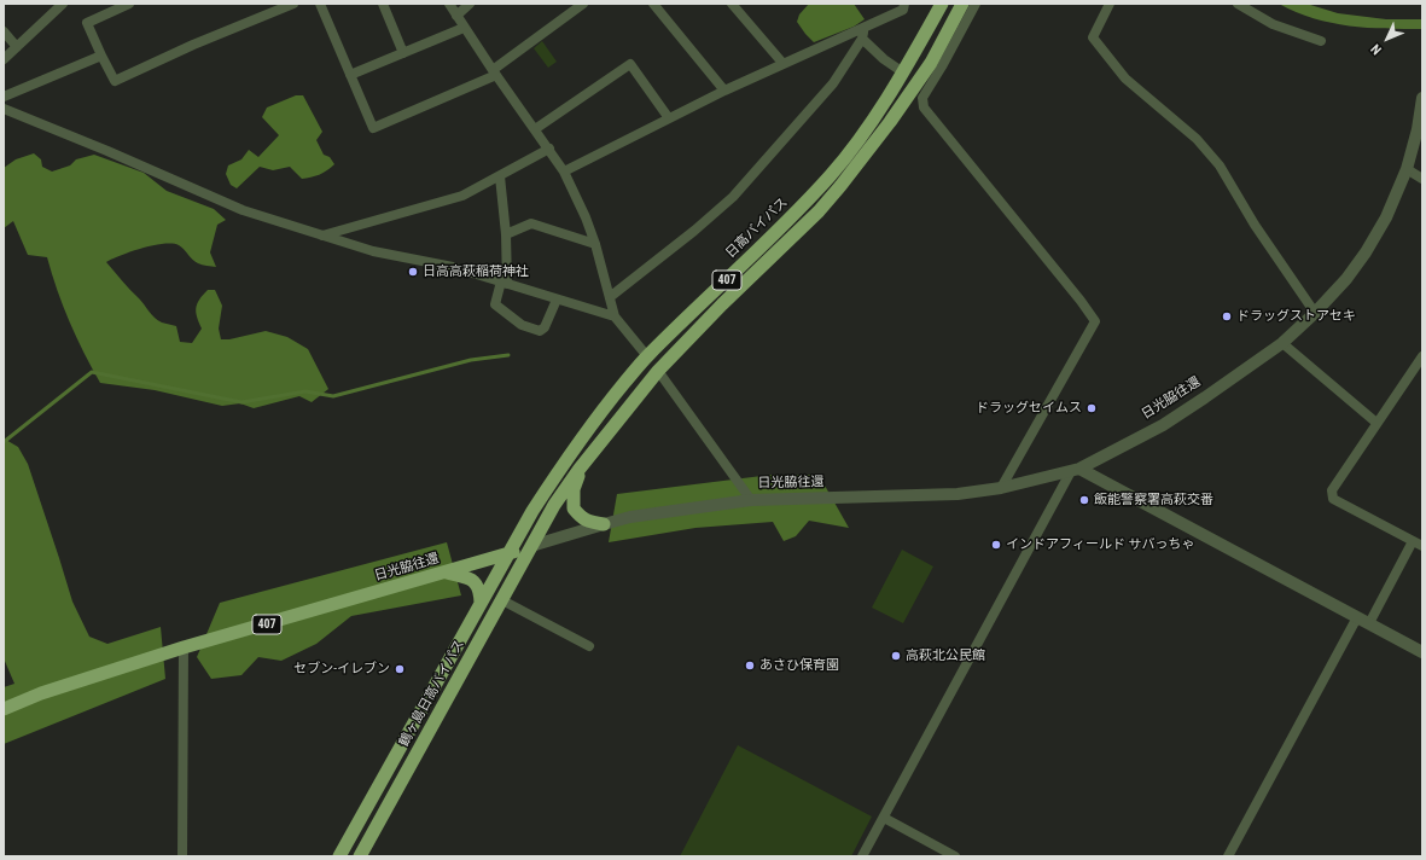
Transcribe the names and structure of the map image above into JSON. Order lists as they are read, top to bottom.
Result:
{
  "streets": {
    "highway": [
      "日高バイパス",
      "407",
      "日光脇往還",
      "鶴ヶ島日高バイパス"
    ]
  },
  "crossings": [
    ["日高バイパス", "日光脇往還"],
    ["日高バイパス", "鶴ヶ島日高バイパス"],
    ["407", "日光脇往還"],
    ["407", "鶴ヶ島日高バイパス"],
    ["日光脇往還", "鶴ヶ島日高バイパス"]
  ],
  "places": [
    "日高高萩稲荷神社",
    "ドラッグストアセキ",
    "ドラッグセイムス",
    "飯能警察署高萩交番",
    "インドアフィールド サバっちゃ",
    "高萩北公民館",
    "あさひ保育園",
    "セブン-イレブン"
  ],
  "north": "bottom left"
}
